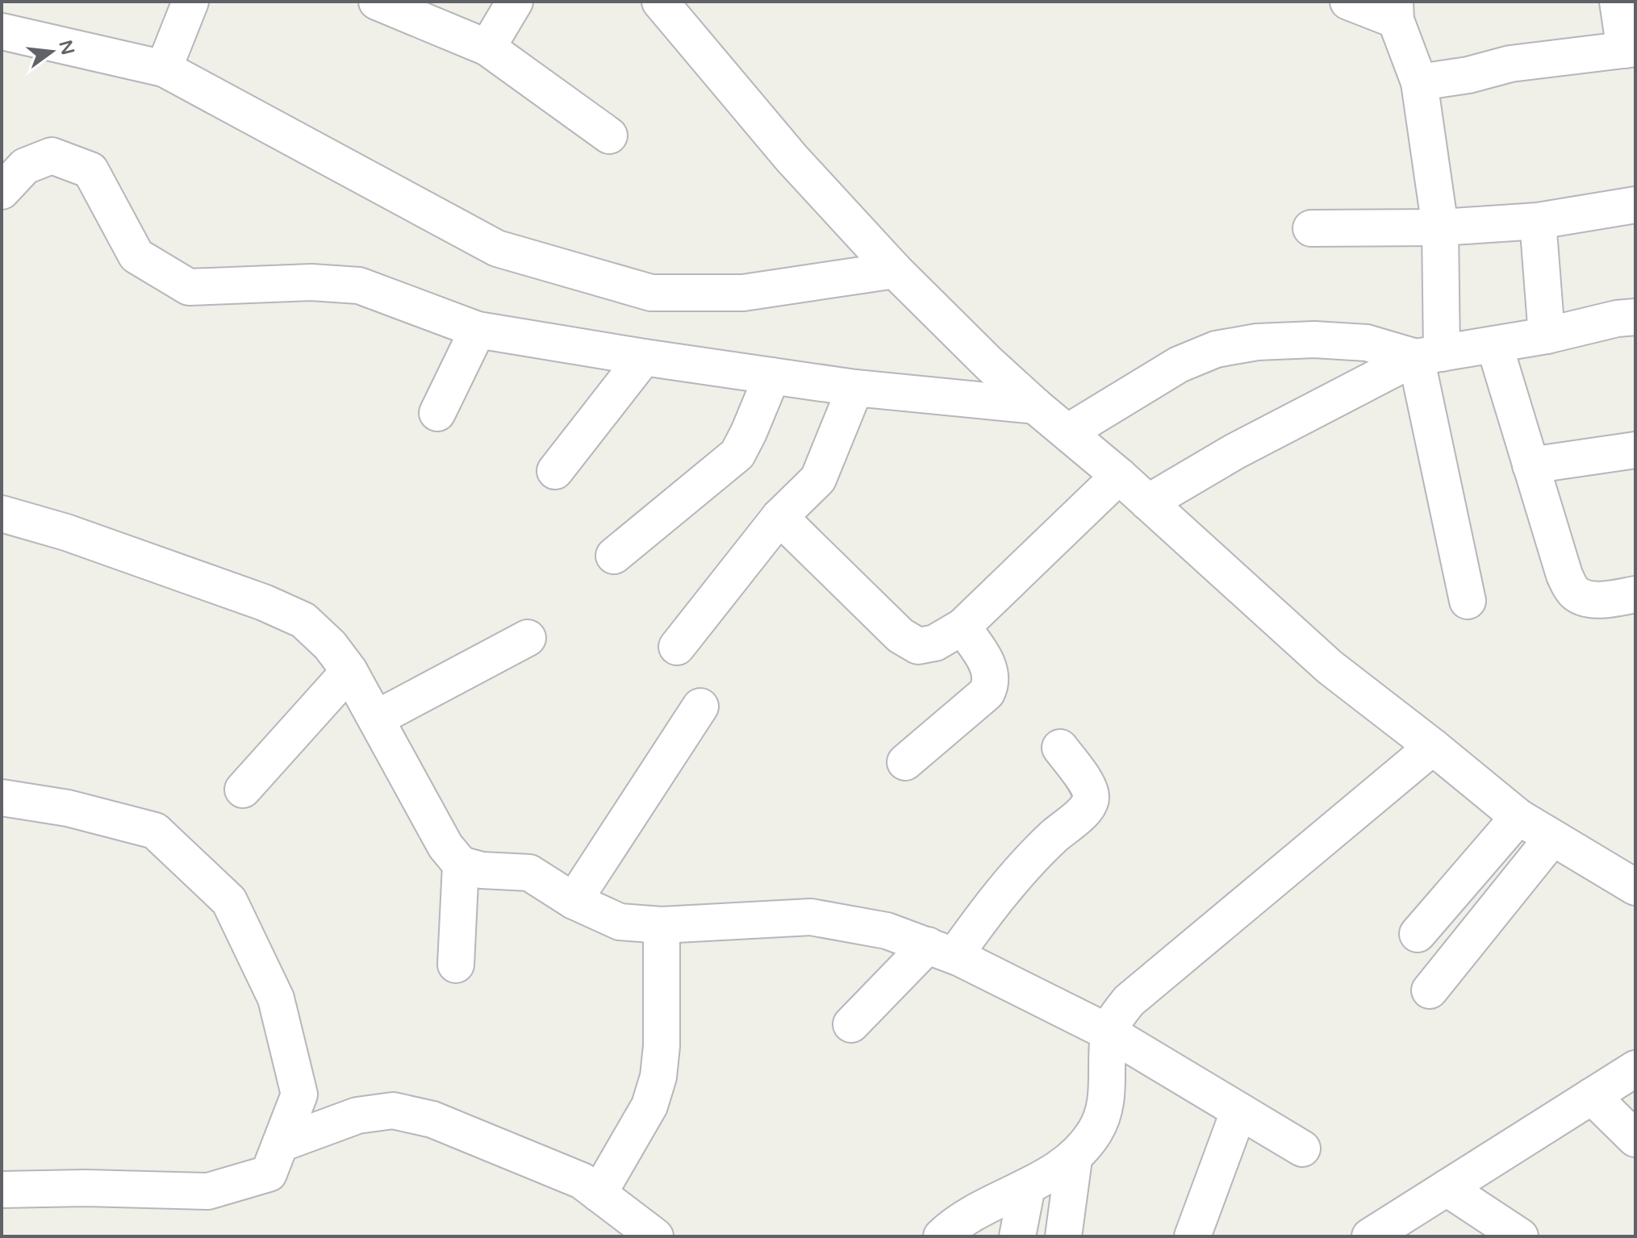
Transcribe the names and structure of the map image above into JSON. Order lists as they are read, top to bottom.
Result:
{
  "north": "right"
}
